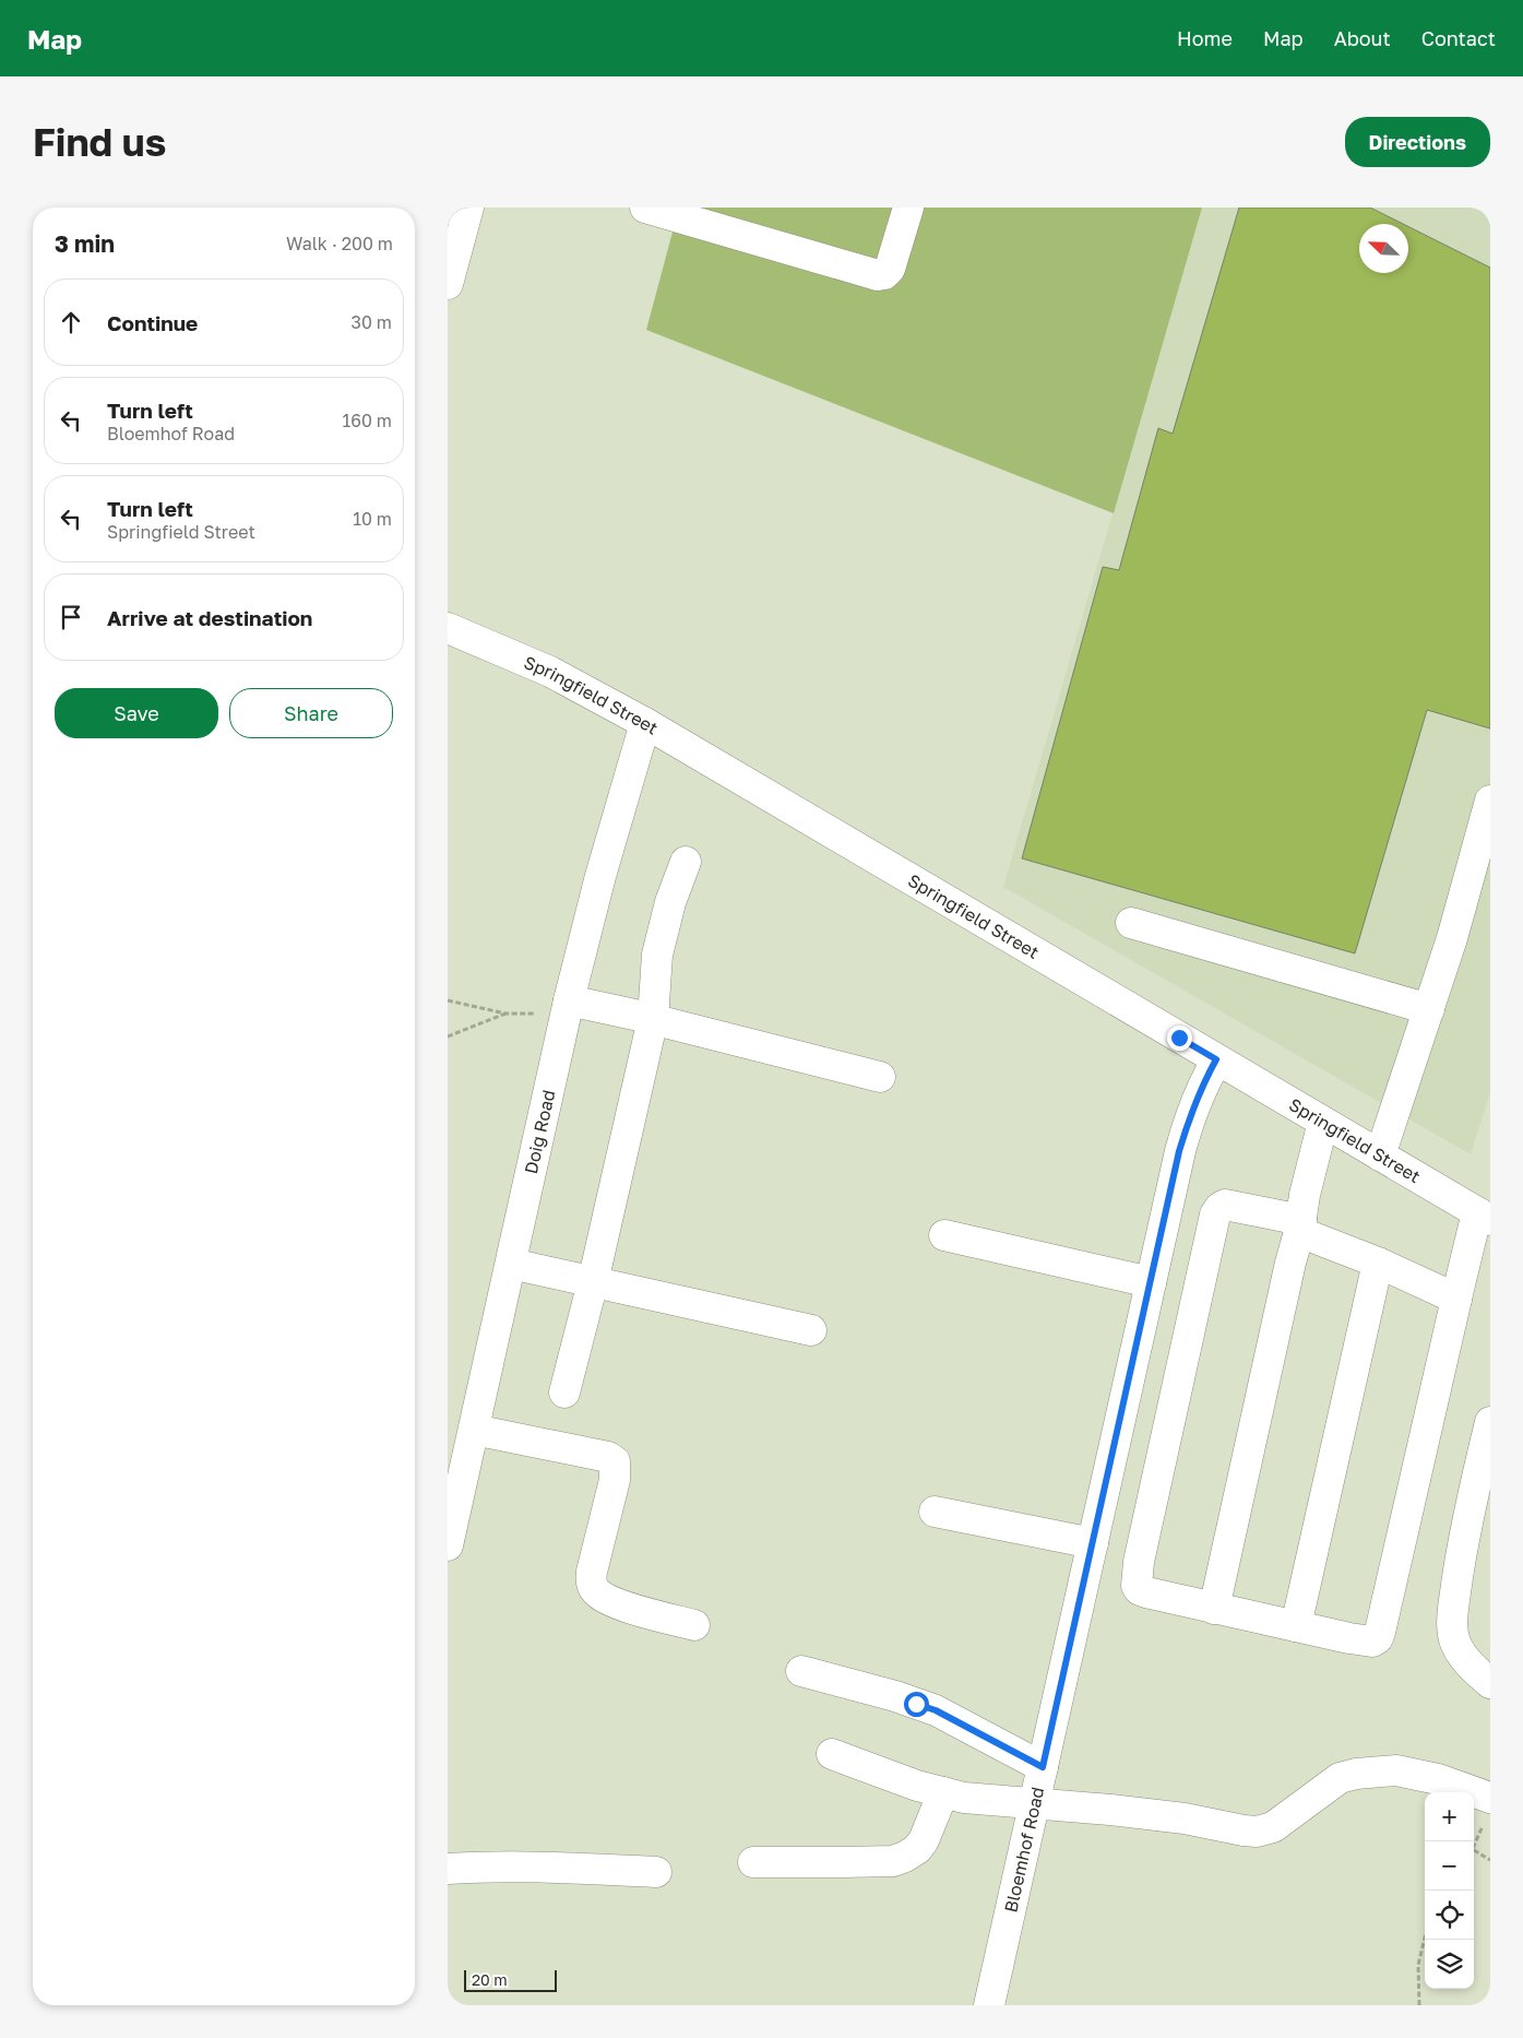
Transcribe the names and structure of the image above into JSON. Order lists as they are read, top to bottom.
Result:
{
  "streets": {
    "street": ["Springfield Street", "Doig Road", "Bloemhof Road"]
  },
  "crossings": [
    ["Springfield Street", "Doig Road"],
    ["Springfield Street", "Bloemhof Road"]
  ],
  "scale_bar": "20 m",
  "north": "top left",
  "page": {
    "header": "Map",
    "nav": [
      "Home",
      "Map",
      "About",
      "Contact"
    ],
    "buttons": [
      "Directions",
      ["Save", "Share"]
    ],
    "title": "Find us",
    "heading": ["3 min", "Walk · 200 m"],
    "list": [
      ["Continue", "30 m"],
      ["Turn left", "Bloemhof Road", "160 m"],
      ["Turn left", "Springfield Street", "10 m"],
      "Arrive at destination"
    ],
    "map_buttons": ["+", "−"],
    "scale": "20 m"
  }
}
